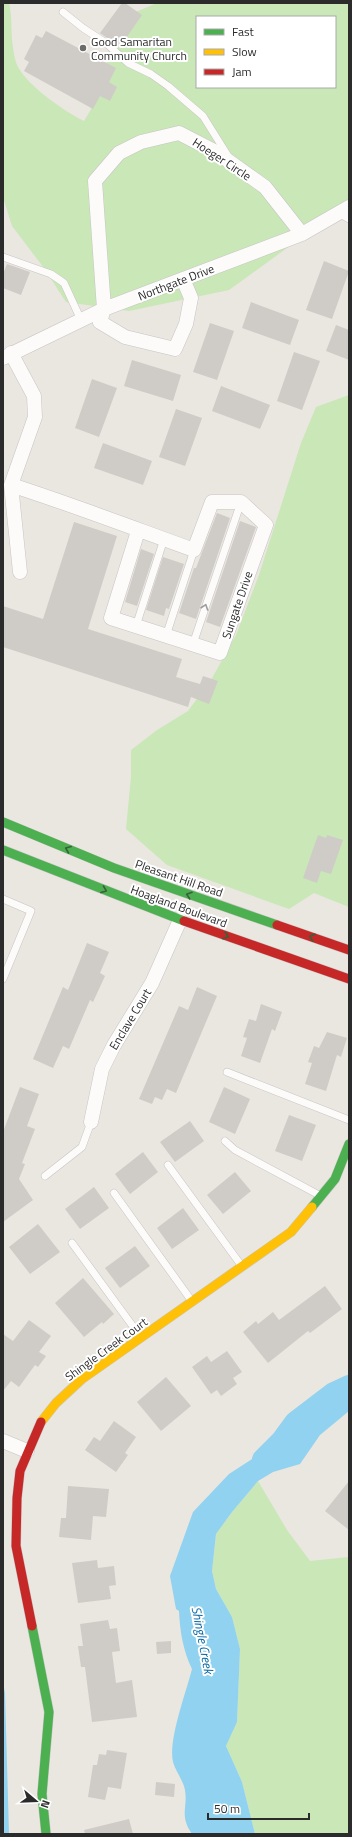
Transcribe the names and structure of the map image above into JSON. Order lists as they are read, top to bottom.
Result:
{
  "streets": {
    "street": [
      "Hoeger Circle",
      "Northgate Drive",
      "Sungate Drive",
      "Pleasant Hill Road",
      "Hoagland Boulevard",
      "Enclave Court",
      "Shingle Creek Court"
    ]
  },
  "crossings": [
    ["Hoeger Circle", "Northgate Drive"],
    ["Hoagland Boulevard", "Enclave Court"]
  ],
  "one_way": ["Pleasant Hill Road", "Hoagland Boulevard"],
  "water": ["Shingle Creek"],
  "places": ["Good Samaritan Community Church"],
  "legend": ["Fast", "Slow", "Jam"],
  "scale_bar": "50 m",
  "north": "right"
}
